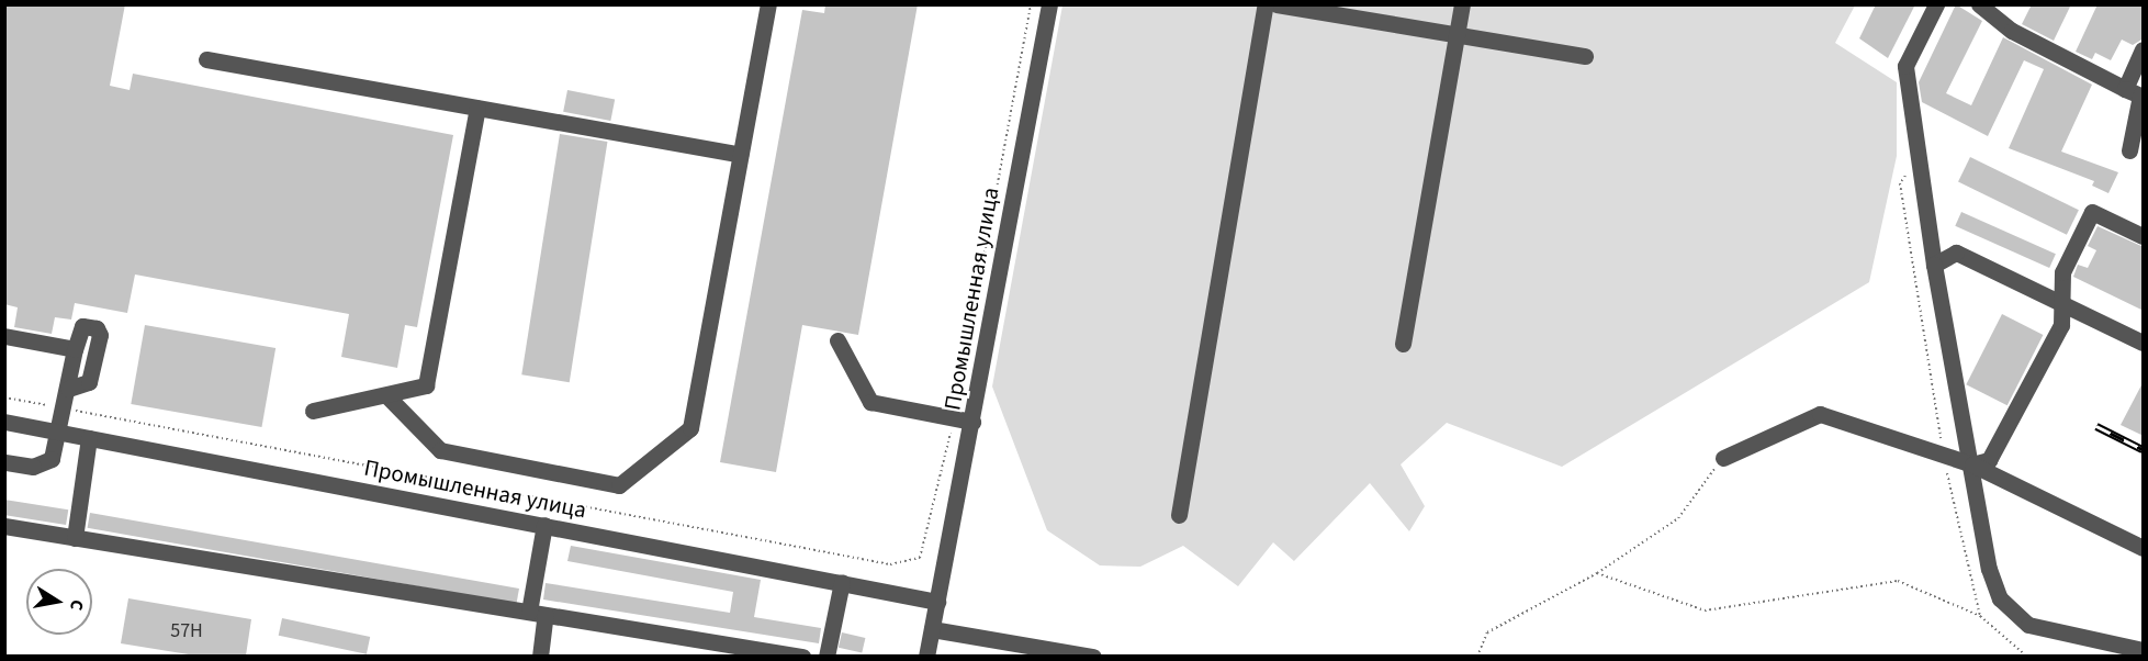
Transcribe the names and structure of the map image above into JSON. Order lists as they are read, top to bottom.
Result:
{
  "streets": {
    "street": ["Промышленная улица"]
  },
  "house_numbers": ["57Н"],
  "north": "right"
}
